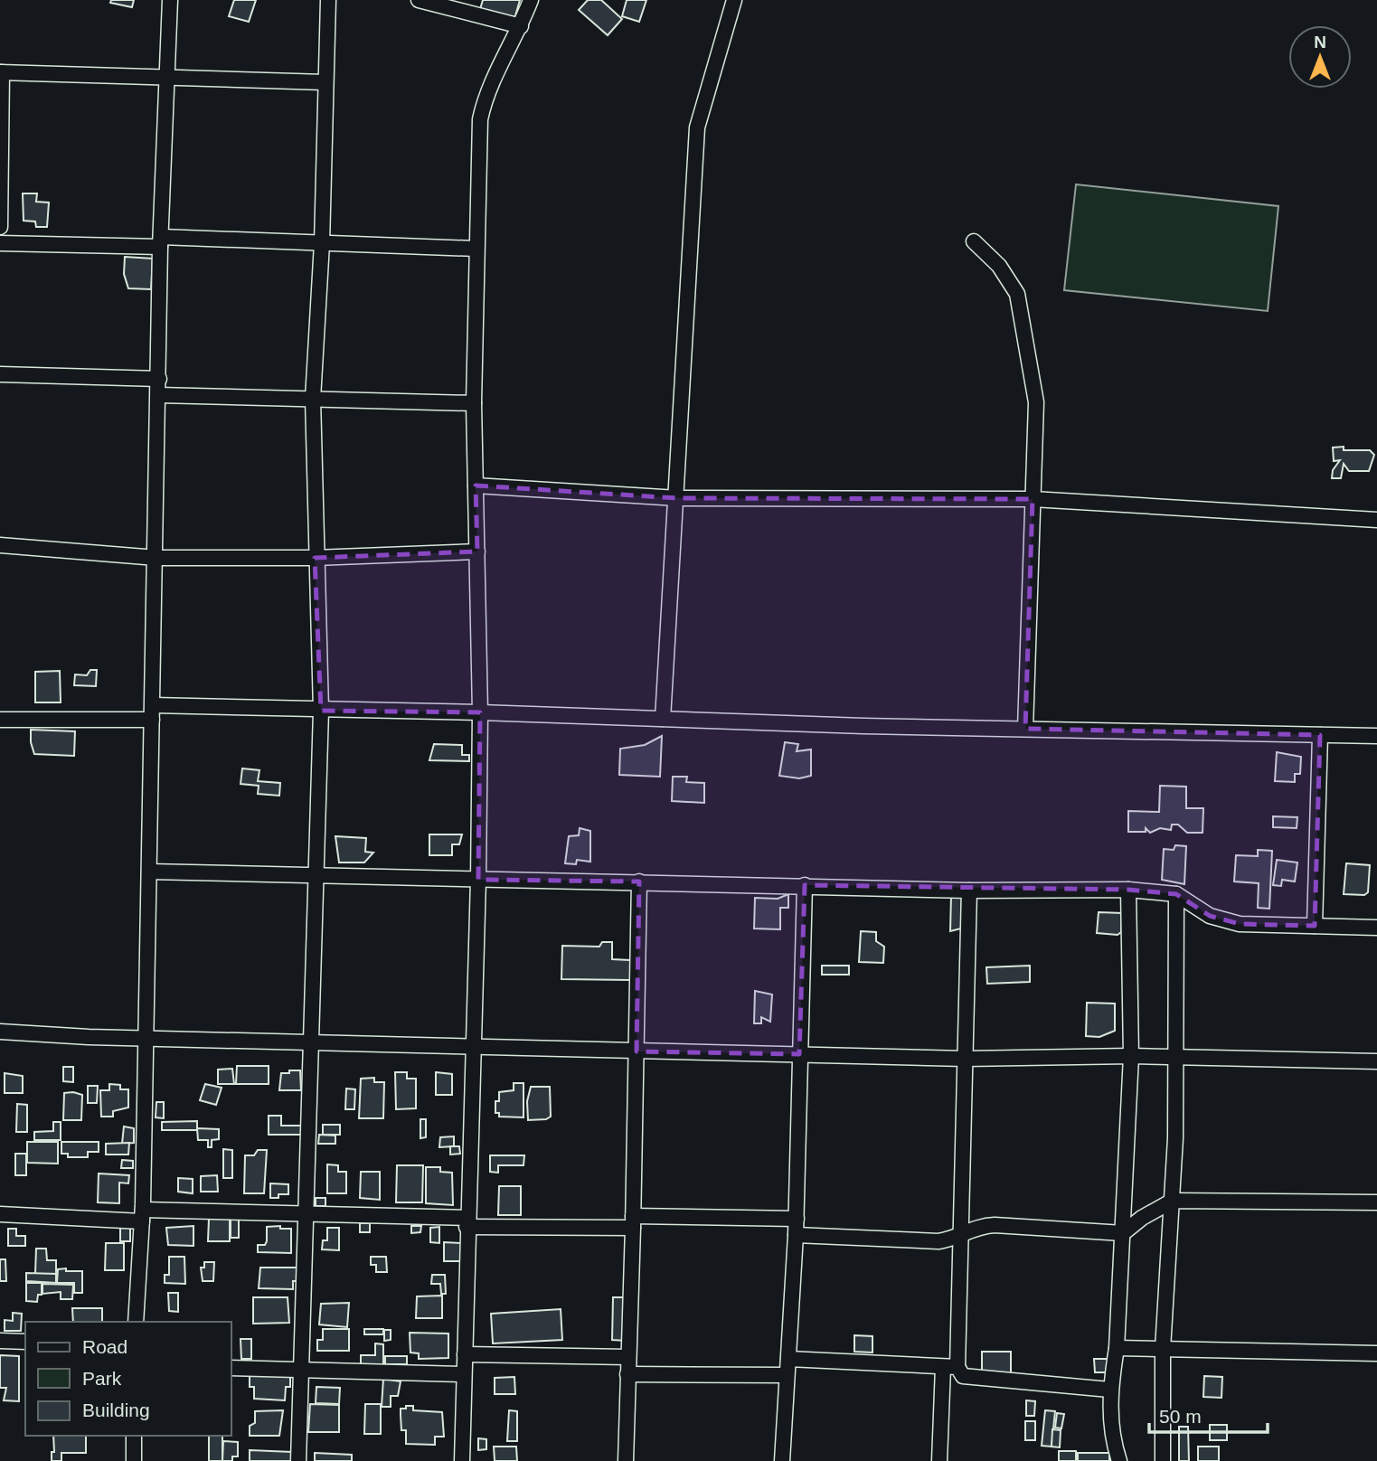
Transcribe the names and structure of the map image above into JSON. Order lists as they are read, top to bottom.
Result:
{
  "legend": ["Road", "Park", "Building"],
  "scale_bar": "50 m",
  "north": "top"
}
